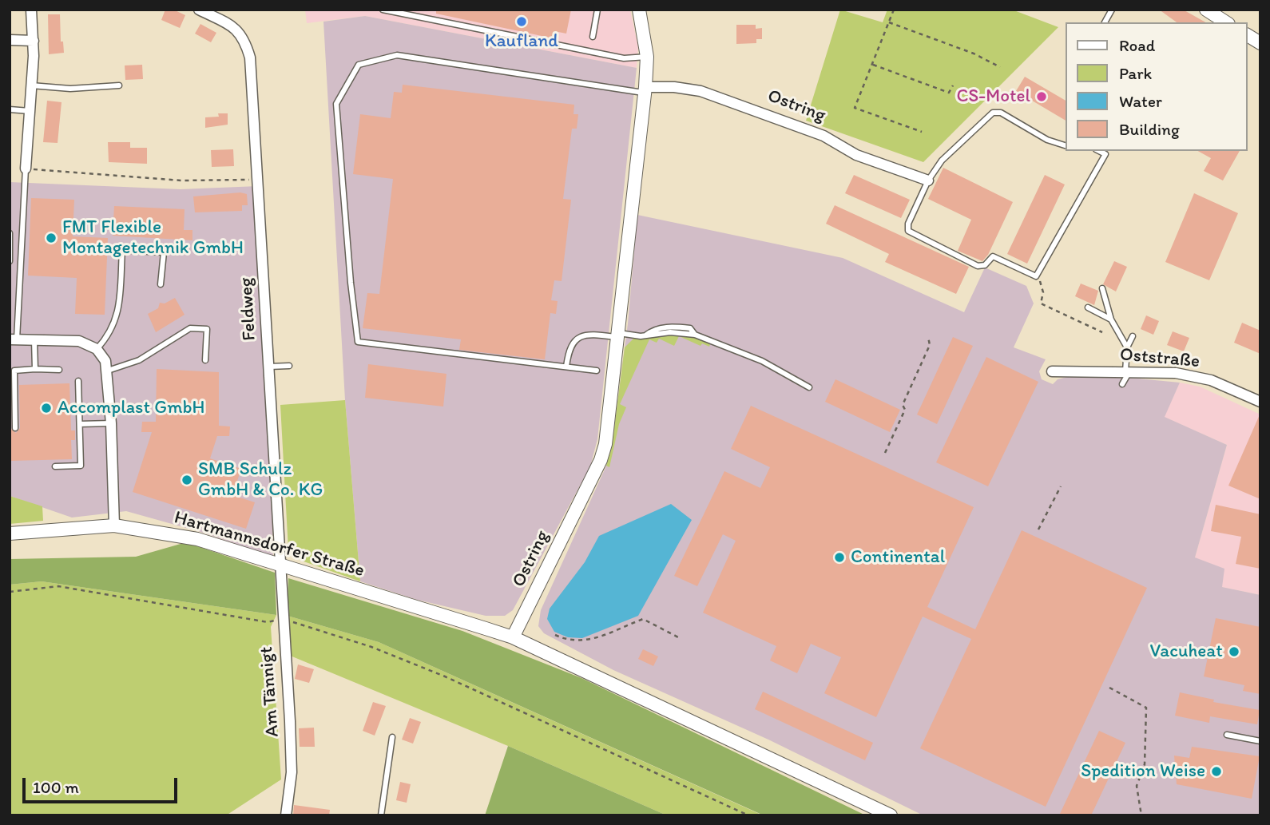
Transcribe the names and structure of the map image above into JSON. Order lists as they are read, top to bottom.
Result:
{
  "streets": {
    "main road": ["Ostring", "Hartmannsdorfer Straße"],
    "street": ["Feldweg", "Oststraße", "Am Tännigt"]
  },
  "crossings": [
    ["Ostring", "Hartmannsdorfer Straße"],
    ["Feldweg", "Hartmannsdorfer Straße"],
    ["Feldweg", "Am Tännigt"],
    ["Hartmannsdorfer Straße", "Am Tännigt"]
  ],
  "places": [
    "Kaufland",
    "CS-Motel",
    "FMT Flexible Montagetechnik GmbH",
    "Accomplast GmbH",
    "SMB Schulz GmbH & Co. KG",
    "Continental",
    "Vacuheat",
    "Spedition Weise"
  ],
  "legend": [
    "Road",
    "Park",
    "Water",
    "Building"
  ],
  "scale_bar": "100 m"
}
